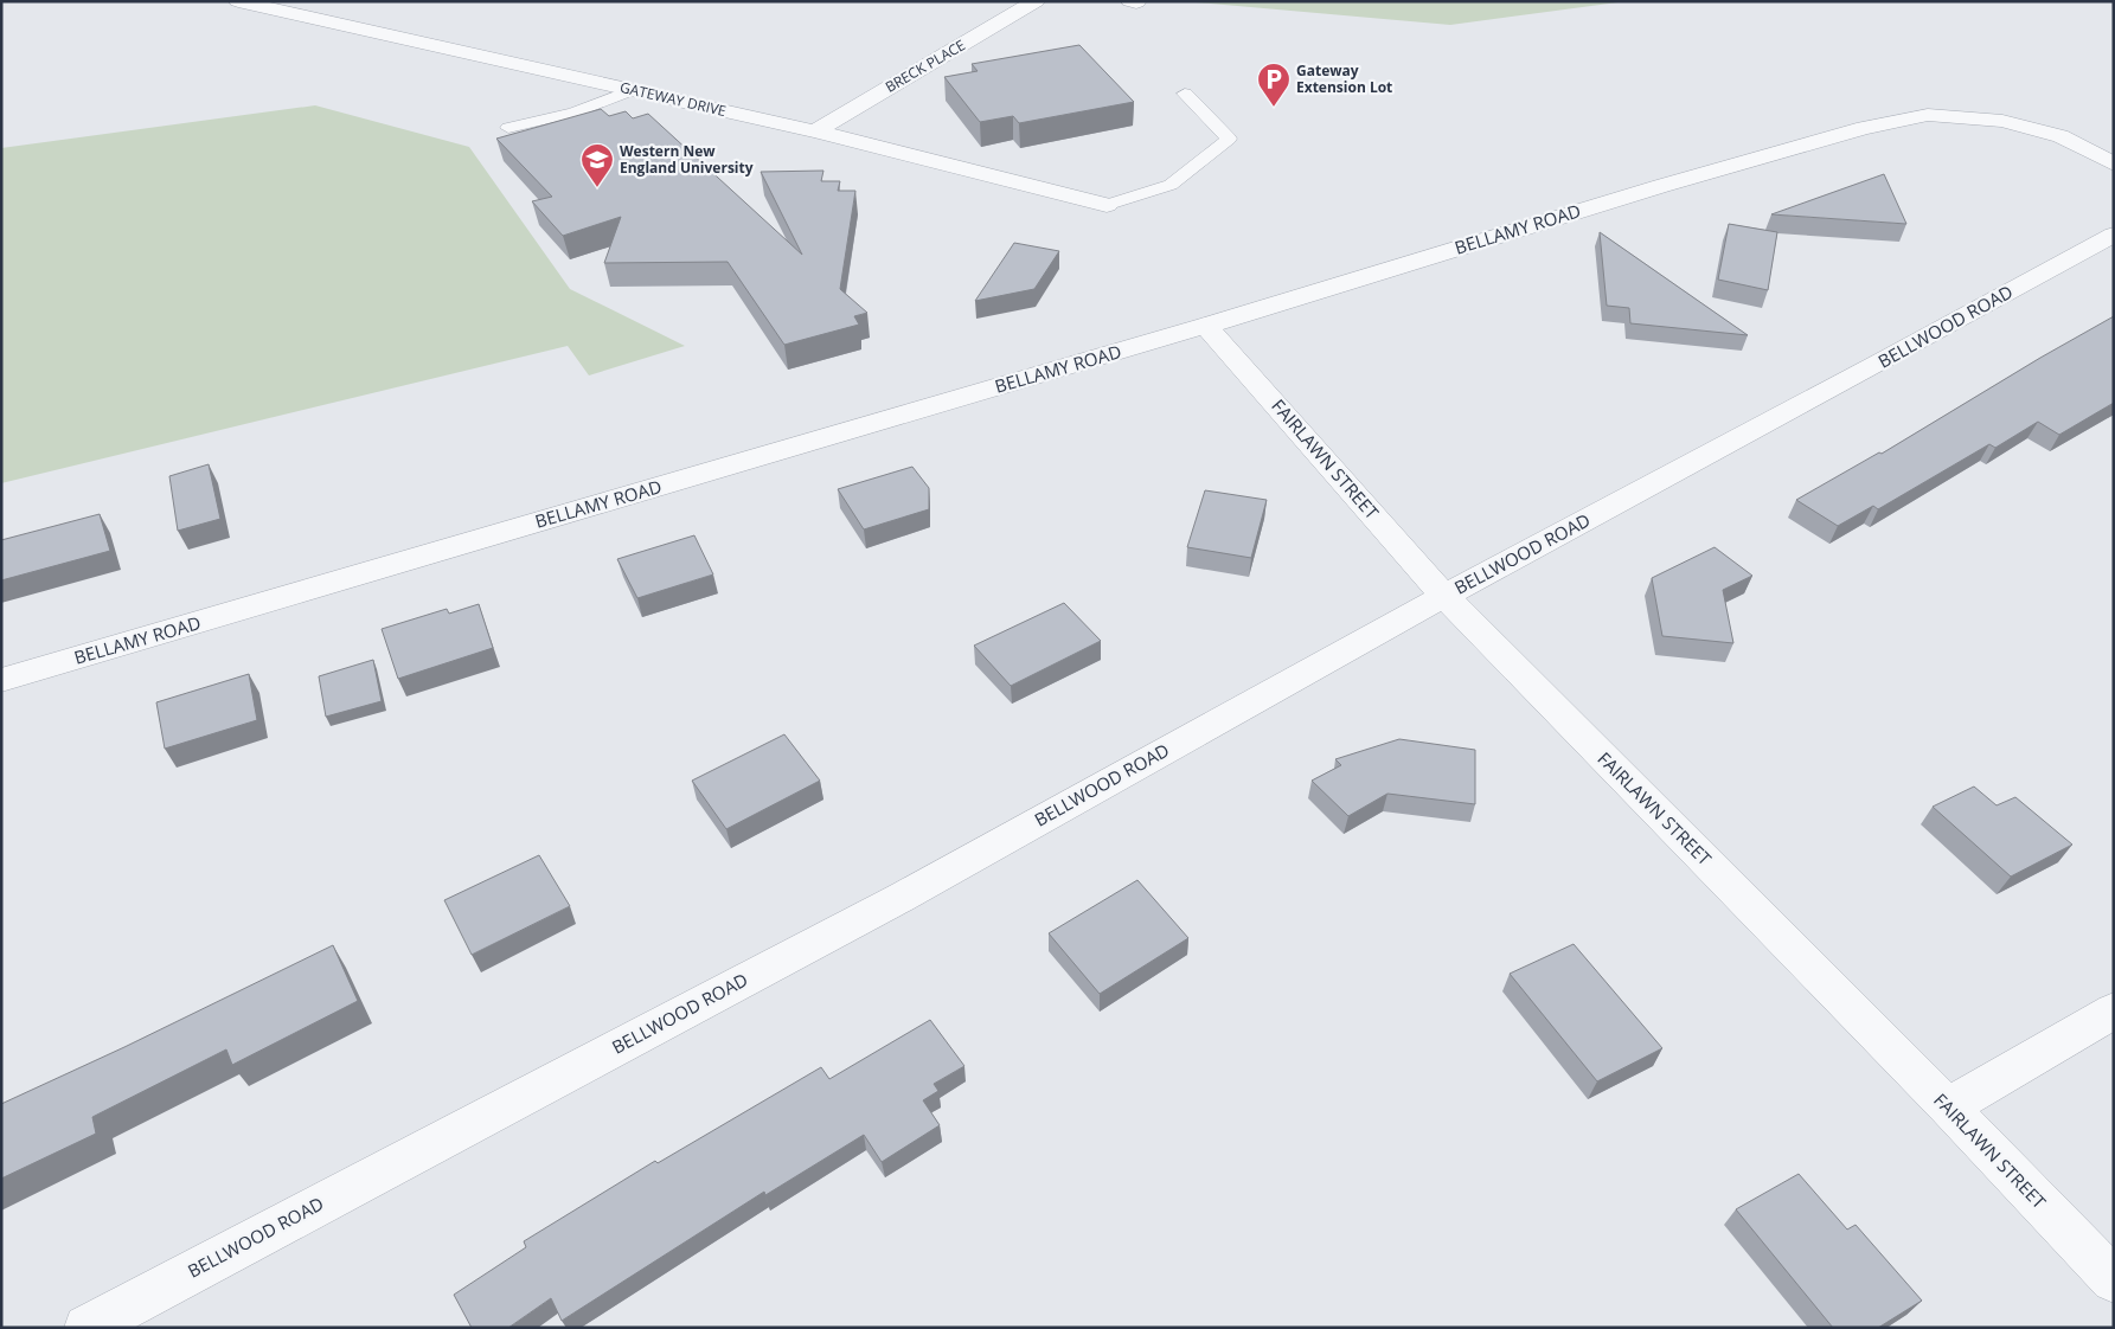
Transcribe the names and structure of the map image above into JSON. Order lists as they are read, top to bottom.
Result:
{
  "streets": {
    "street": [
      "BRECK PLACE",
      "GATEWAY DRIVE",
      "BELLAMY ROAD",
      "BELLWOOD ROAD",
      "FAIRLAWN STREET"
    ]
  },
  "crossings": [
    ["BRECK PLACE", "GATEWAY DRIVE"],
    ["BELLAMY ROAD", "FAIRLAWN STREET"],
    ["BELLWOOD ROAD", "FAIRLAWN STREET"]
  ],
  "places": {
    "parking": ["Gateway Extension Lot"],
    "school or university": ["Western New England University"]
  }
}
